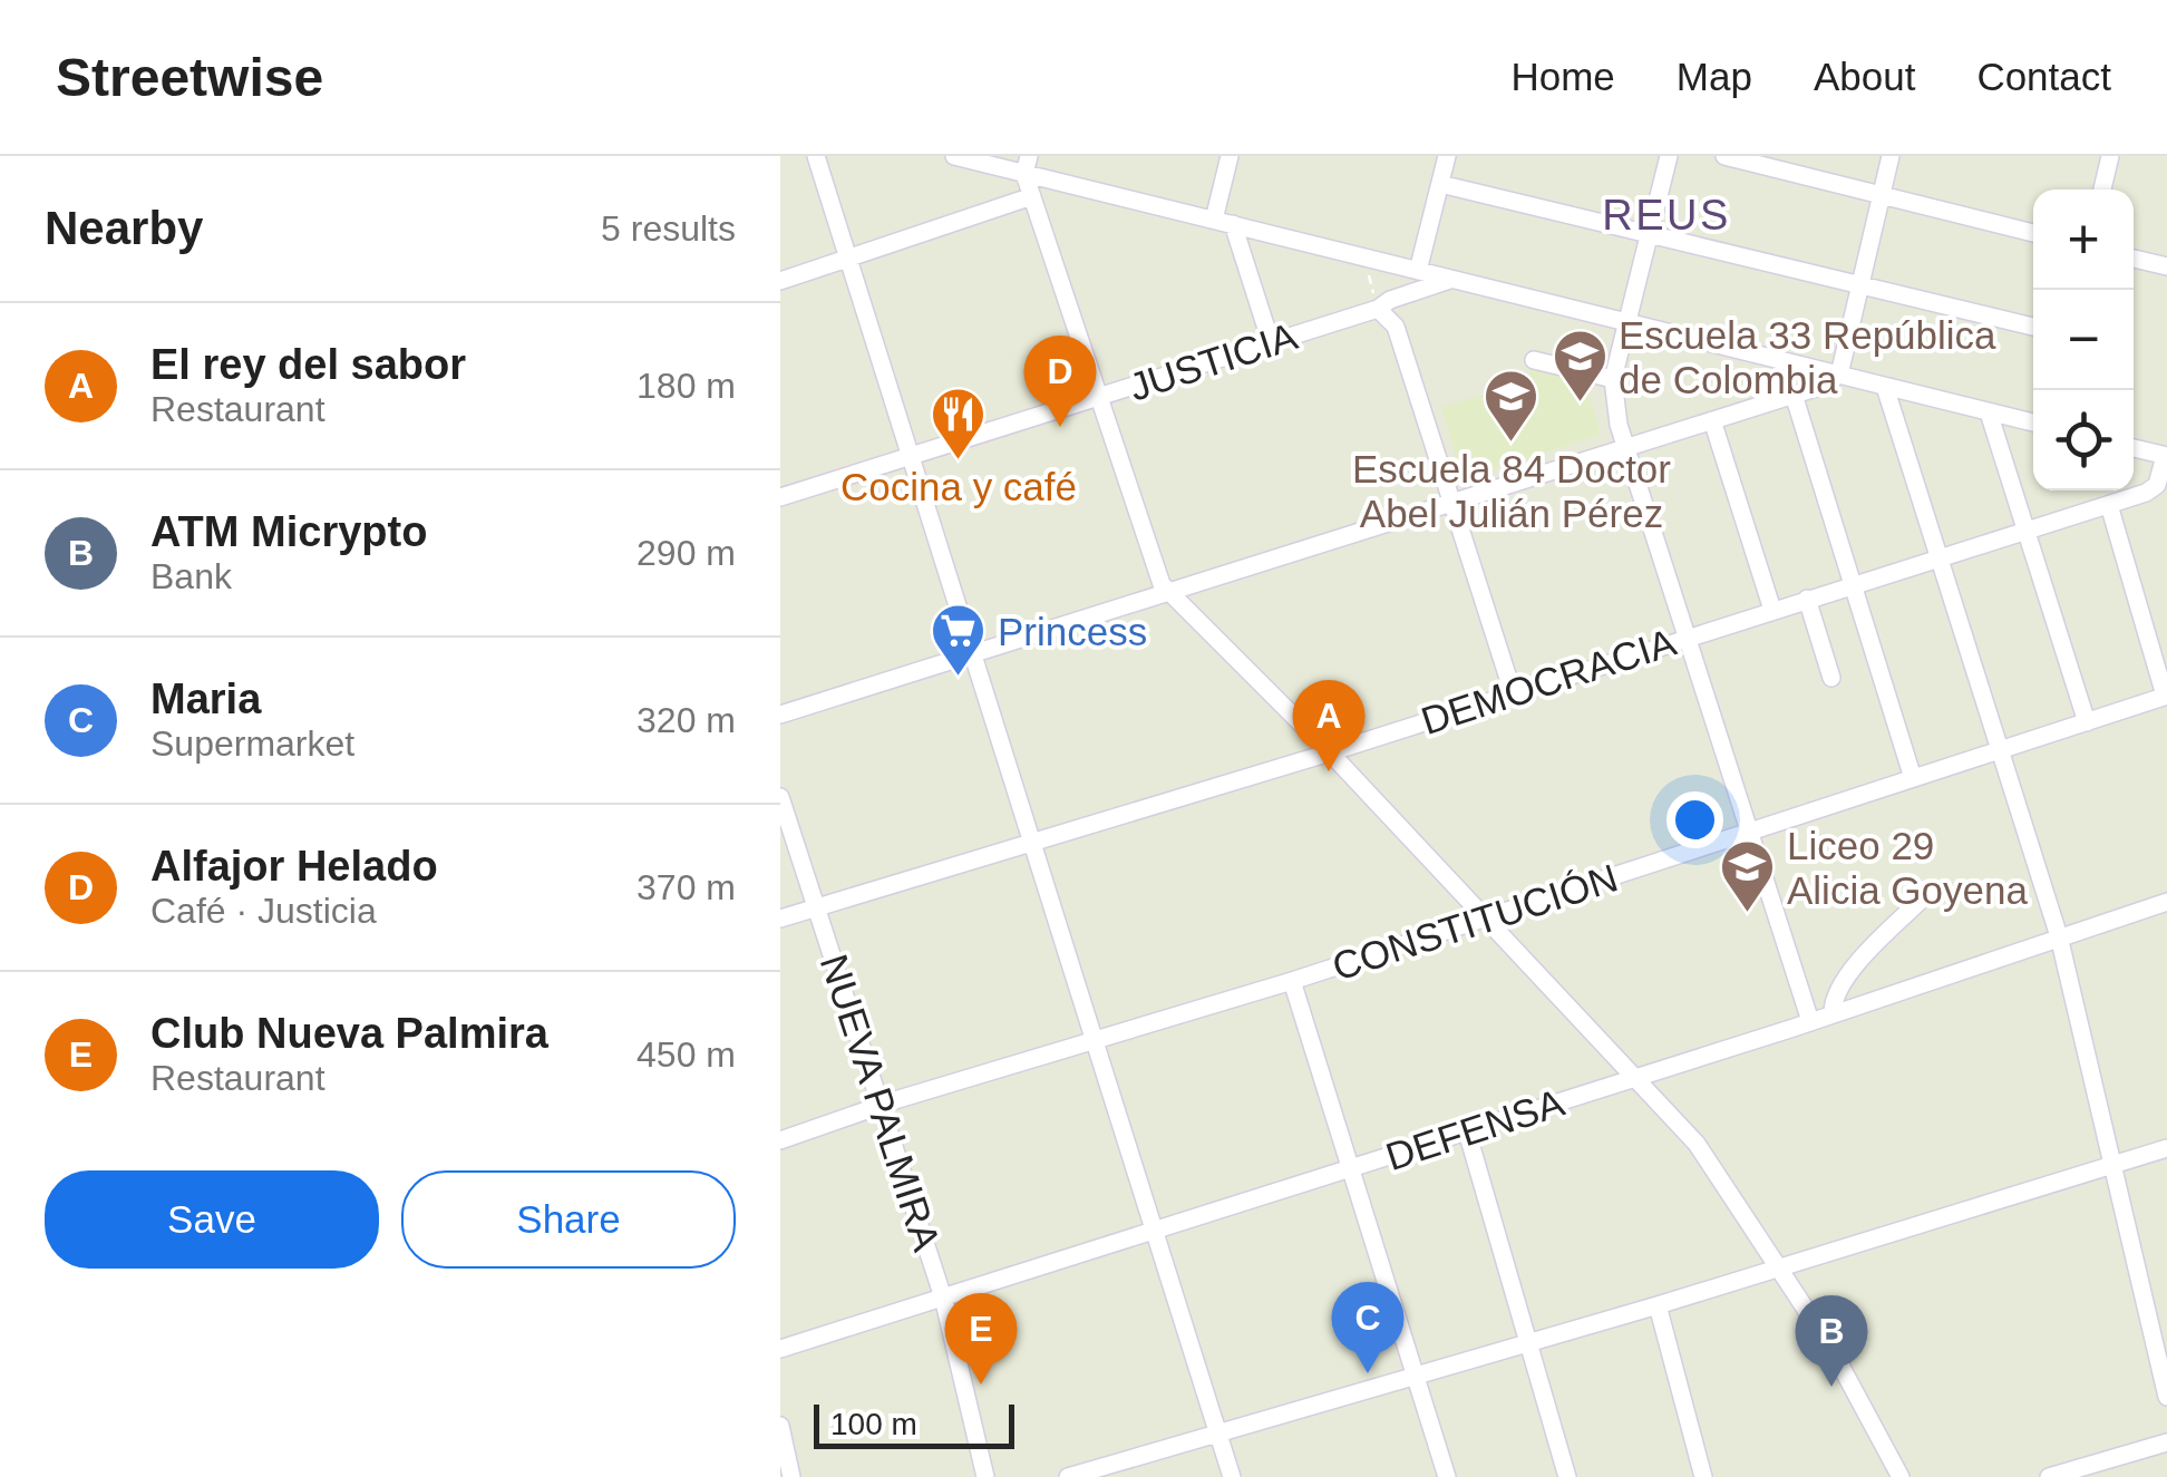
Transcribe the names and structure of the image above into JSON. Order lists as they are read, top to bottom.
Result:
{
  "streets": {
    "street": [
      "JUSTICIA",
      "DEMOCRACIA",
      "CONSTITUCIÓN",
      "NUEVA PALMIRA",
      "DEFENSA"
    ]
  },
  "crossings": [
    ["DEMOCRACIA", "NUEVA PALMIRA"],
    ["CONSTITUCIÓN", "NUEVA PALMIRA"],
    ["NUEVA PALMIRA", "DEFENSA"]
  ],
  "districts": ["REUS"],
  "places": {
    "school or university": ["Escuela 33 República de Colombia", "Escuela 84 Doctor Abel Julián Pérez", "Liceo 29 Alicia Goyena"],
    "restaurant": ["Cocina y café"],
    "supermarket": ["Princess"]
  },
  "scale_bar": "100 m",
  "page": {
    "header": "Streetwise",
    "nav": [
      "Home",
      "Map",
      "About",
      "Contact"
    ],
    "heading": ["Nearby", "5 results"],
    "map_buttons": ["+", "−"],
    "list": [
      {
        "mark": "A",
        "name": "El rey del sabor",
        "note": "Restaurant",
        "value": "180 m"
      },
      {
        "mark": "B",
        "name": "ATM Micrypto",
        "note": "Bank",
        "value": "290 m"
      },
      {
        "mark": "C",
        "name": "Maria",
        "note": "Supermarket",
        "value": "320 m"
      },
      {
        "mark": "D",
        "name": "Alfajor Helado",
        "note": "Café · Justicia",
        "value": "370 m"
      },
      {
        "mark": "E",
        "name": "Club Nueva Palmira",
        "note": "Restaurant",
        "value": "450 m"
      }
    ],
    "pins": [
      "D",
      "A",
      "C",
      "E",
      "B"
    ],
    "buttons": ["Save", "Share"],
    "scale": "100 m"
  }
}
